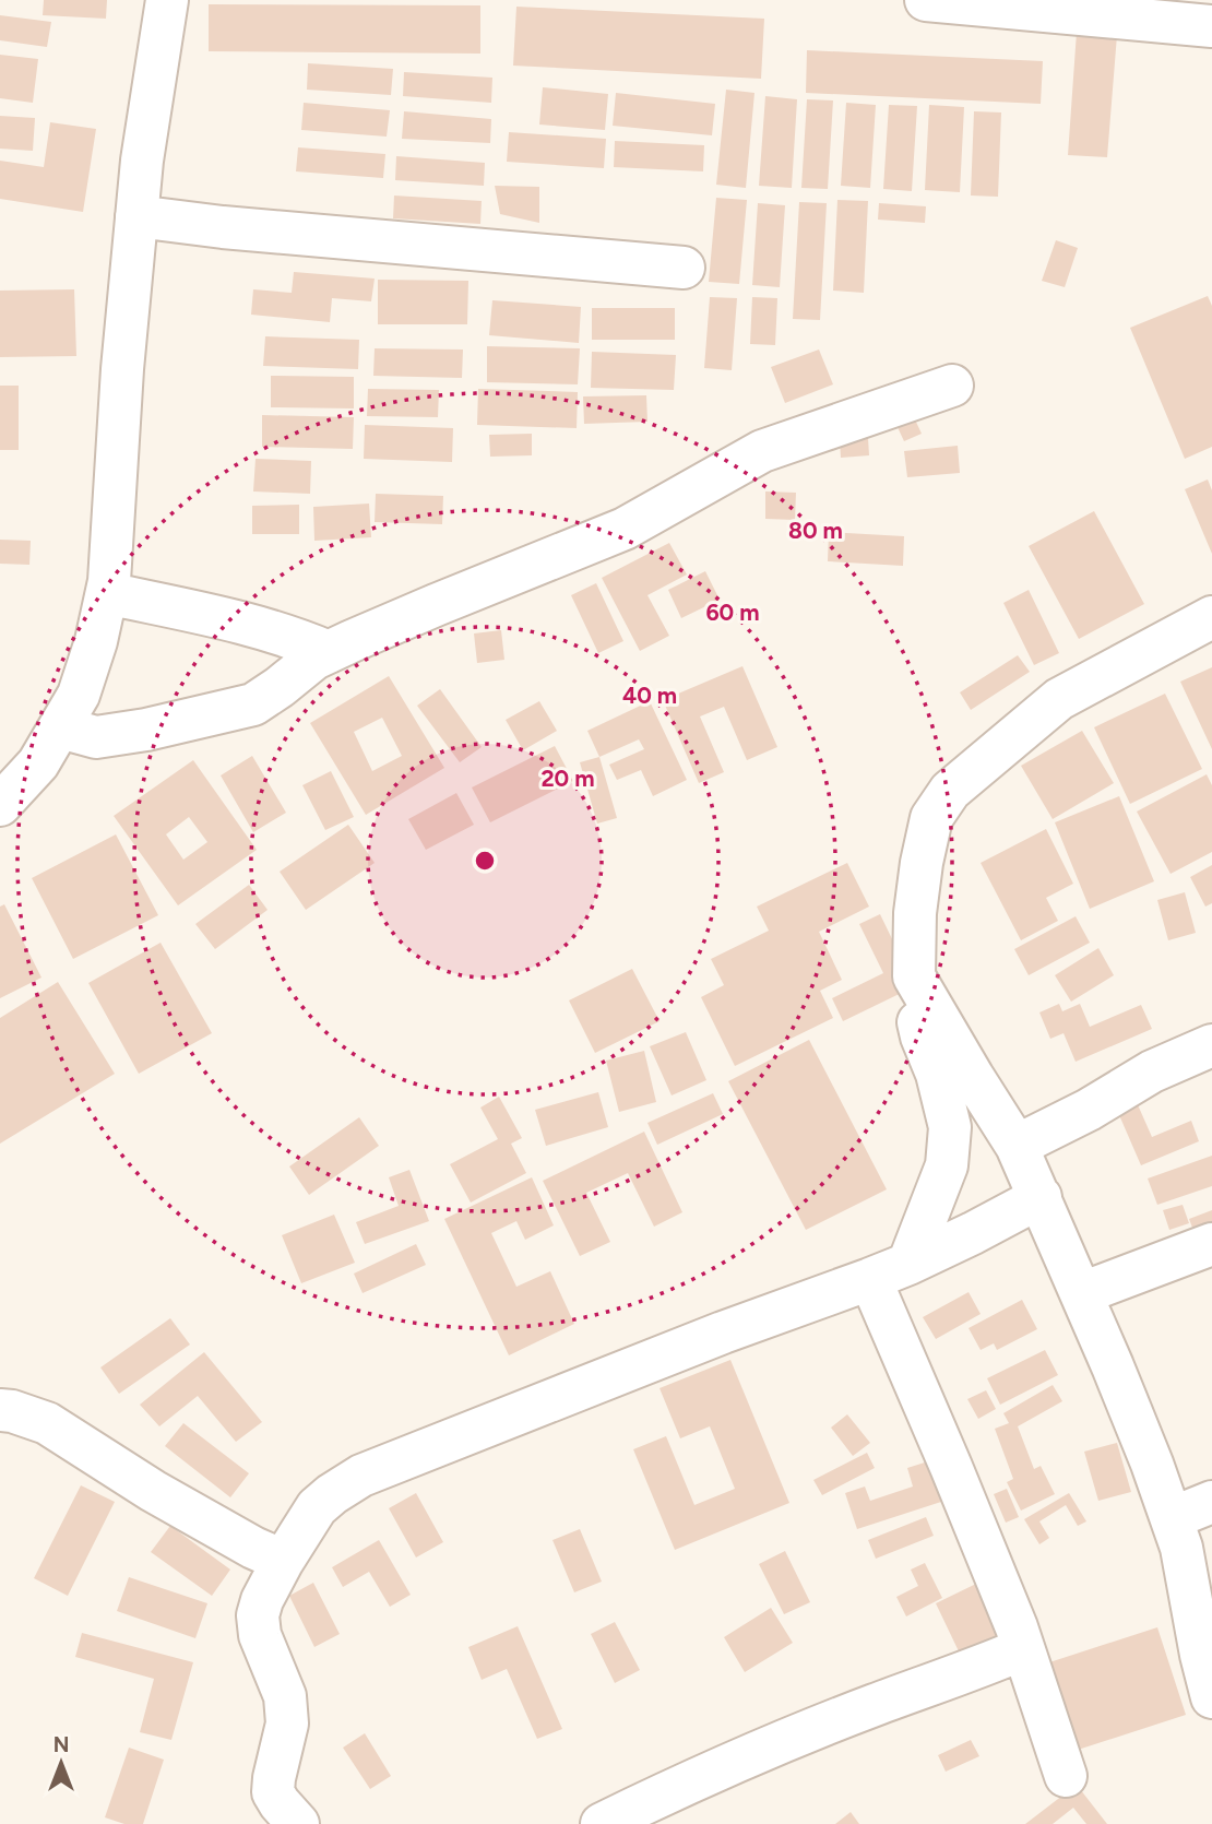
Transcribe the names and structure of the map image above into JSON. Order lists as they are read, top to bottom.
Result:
{
  "north": "top",
  "rings": [
    "80 m",
    "60 m",
    "40 m",
    "20 m"
  ]
}
